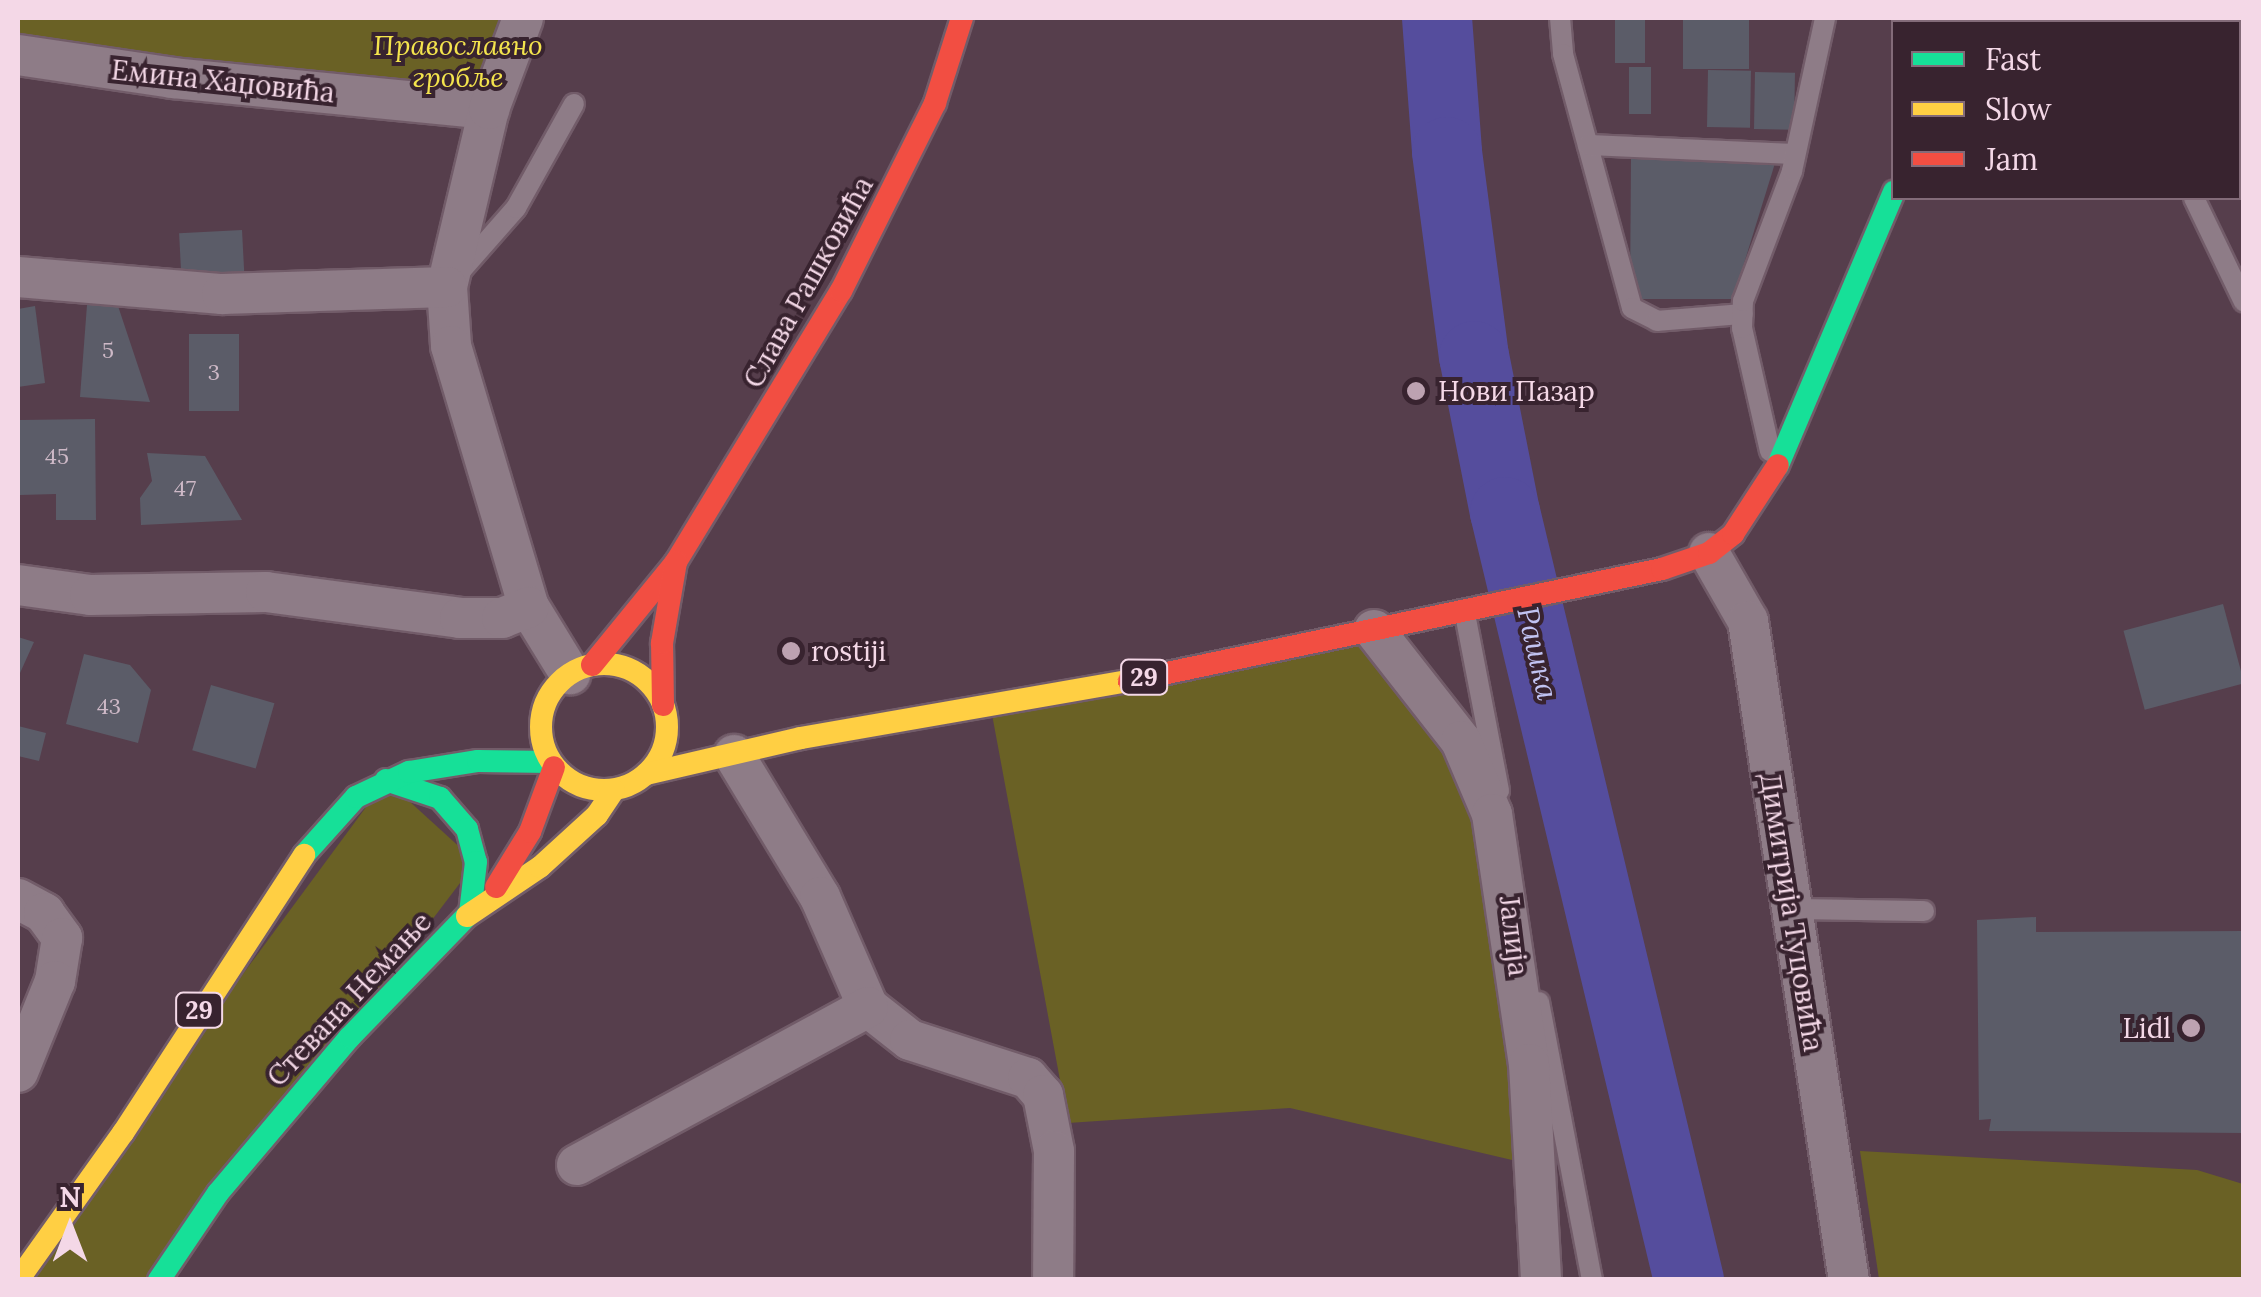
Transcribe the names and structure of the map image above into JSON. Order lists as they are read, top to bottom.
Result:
{
  "streets": {
    "main road": ["Слава Рашковића", "29", "Стевана Немање"],
    "street": ["Емина Хаџовића", "Димитрија Туцовића", "Јалија"]
  },
  "crossings": [
    ["29", "Димитрија Туцовића"],
    ["29", "Јалија"],
    ["29", "Стевана Немање"]
  ],
  "water": ["Рашка"],
  "parks": ["Православно гробље"],
  "places": ["Нови Пазар", "rostiji", "Lidl"],
  "house_numbers": [
    "5",
    "3",
    "45",
    "47",
    "43"
  ],
  "legend": ["Fast", "Slow", "Jam"],
  "north": "top"
}
